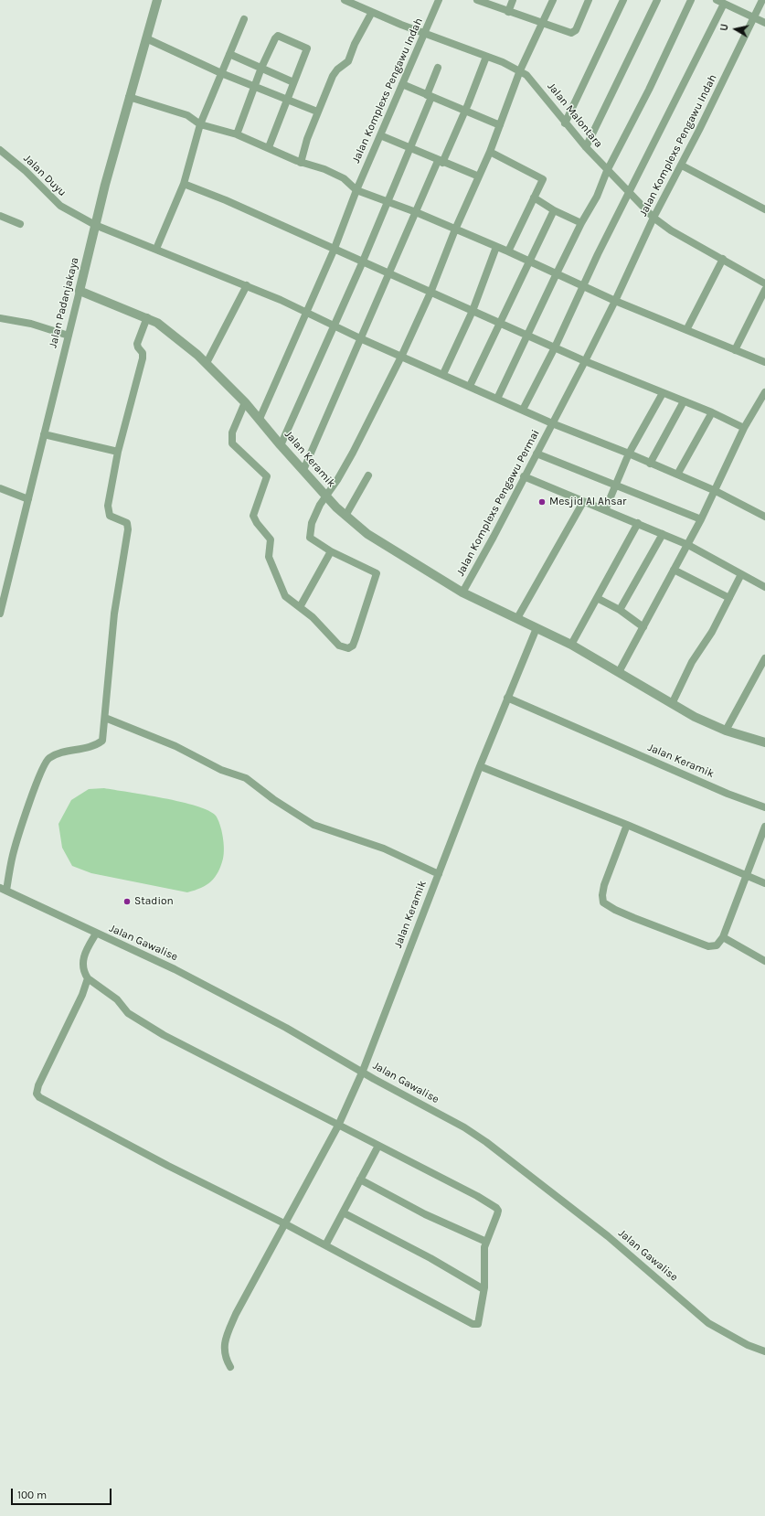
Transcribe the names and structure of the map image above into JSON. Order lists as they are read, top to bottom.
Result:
{
  "streets": {
    "street": [
      "Jalan Komplexs Pengawu Indah",
      "Jalan Malontara",
      "Jalan Duyu",
      "Jalan Padanjakaya",
      "Jalan Keramik",
      "Jalan Komplexs Pengawu Permai",
      "Jalan Gawalise"
    ]
  },
  "crossings": [
    ["Jalan Komplexs Pengawu Indah", "Jalan Malontara"],
    ["Jalan Komplexs Pengawu Indah", "Jalan Komplexs Pengawu Permai"],
    ["Jalan Duyu", "Jalan Padanjakaya"],
    ["Jalan Duyu", "Jalan Komplexs Pengawu Permai"],
    ["Jalan Padanjakaya", "Jalan Keramik"],
    ["Jalan Padanjakaya", "Jalan Komplexs Pengawu Permai"],
    ["Jalan Keramik", "Jalan Komplexs Pengawu Permai"],
    ["Jalan Keramik", "Jalan Gawalise"]
  ],
  "places": ["Mesjid Al Ahsar", "Stadion"],
  "scale_bar": "100 m",
  "north": "left"
}
